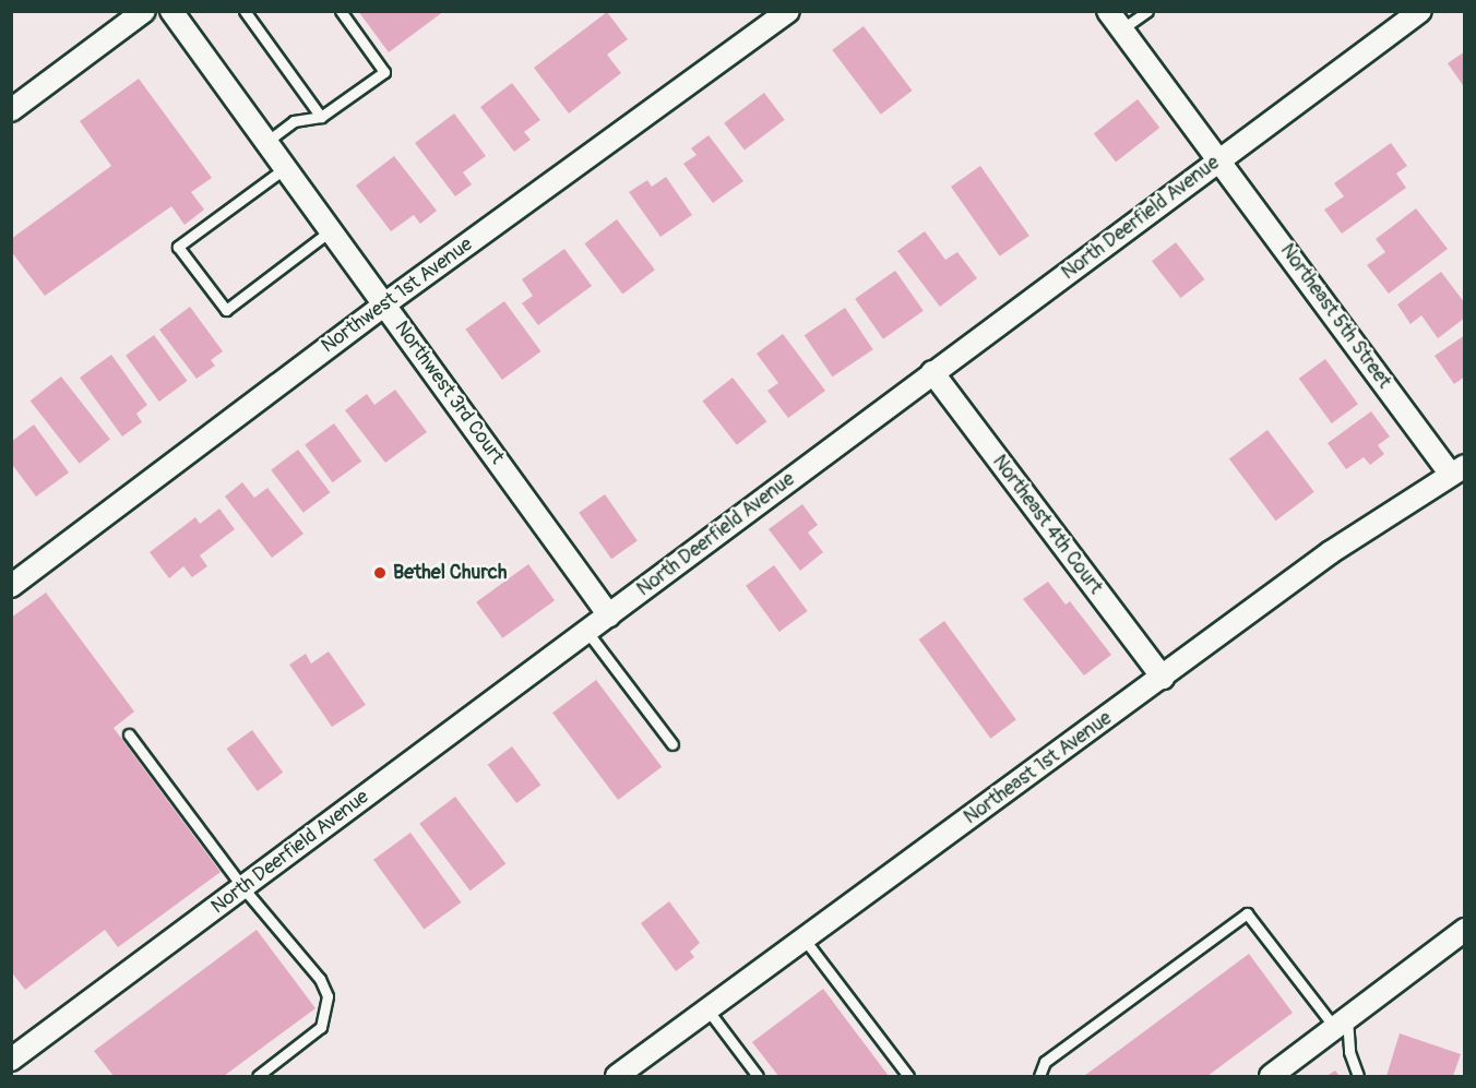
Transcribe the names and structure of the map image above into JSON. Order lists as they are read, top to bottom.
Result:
{
  "streets": {
    "street": [
      "North Deerfield Avenue",
      "Northwest 1st Avenue",
      "Northeast 5th Street",
      "Northwest 3rd Court",
      "Northeast 4th Court",
      "Northeast 1st Avenue"
    ]
  },
  "crossings": [
    ["North Deerfield Avenue", "Northeast 5th Street"],
    ["North Deerfield Avenue", "Northwest 3rd Court"],
    ["North Deerfield Avenue", "Northeast 4th Court"],
    ["Northwest 1st Avenue", "Northwest 3rd Court"],
    ["Northeast 5th Street", "Northeast 1st Avenue"],
    ["Northeast 4th Court", "Northeast 1st Avenue"]
  ],
  "places": ["Bethel Church"]
}
